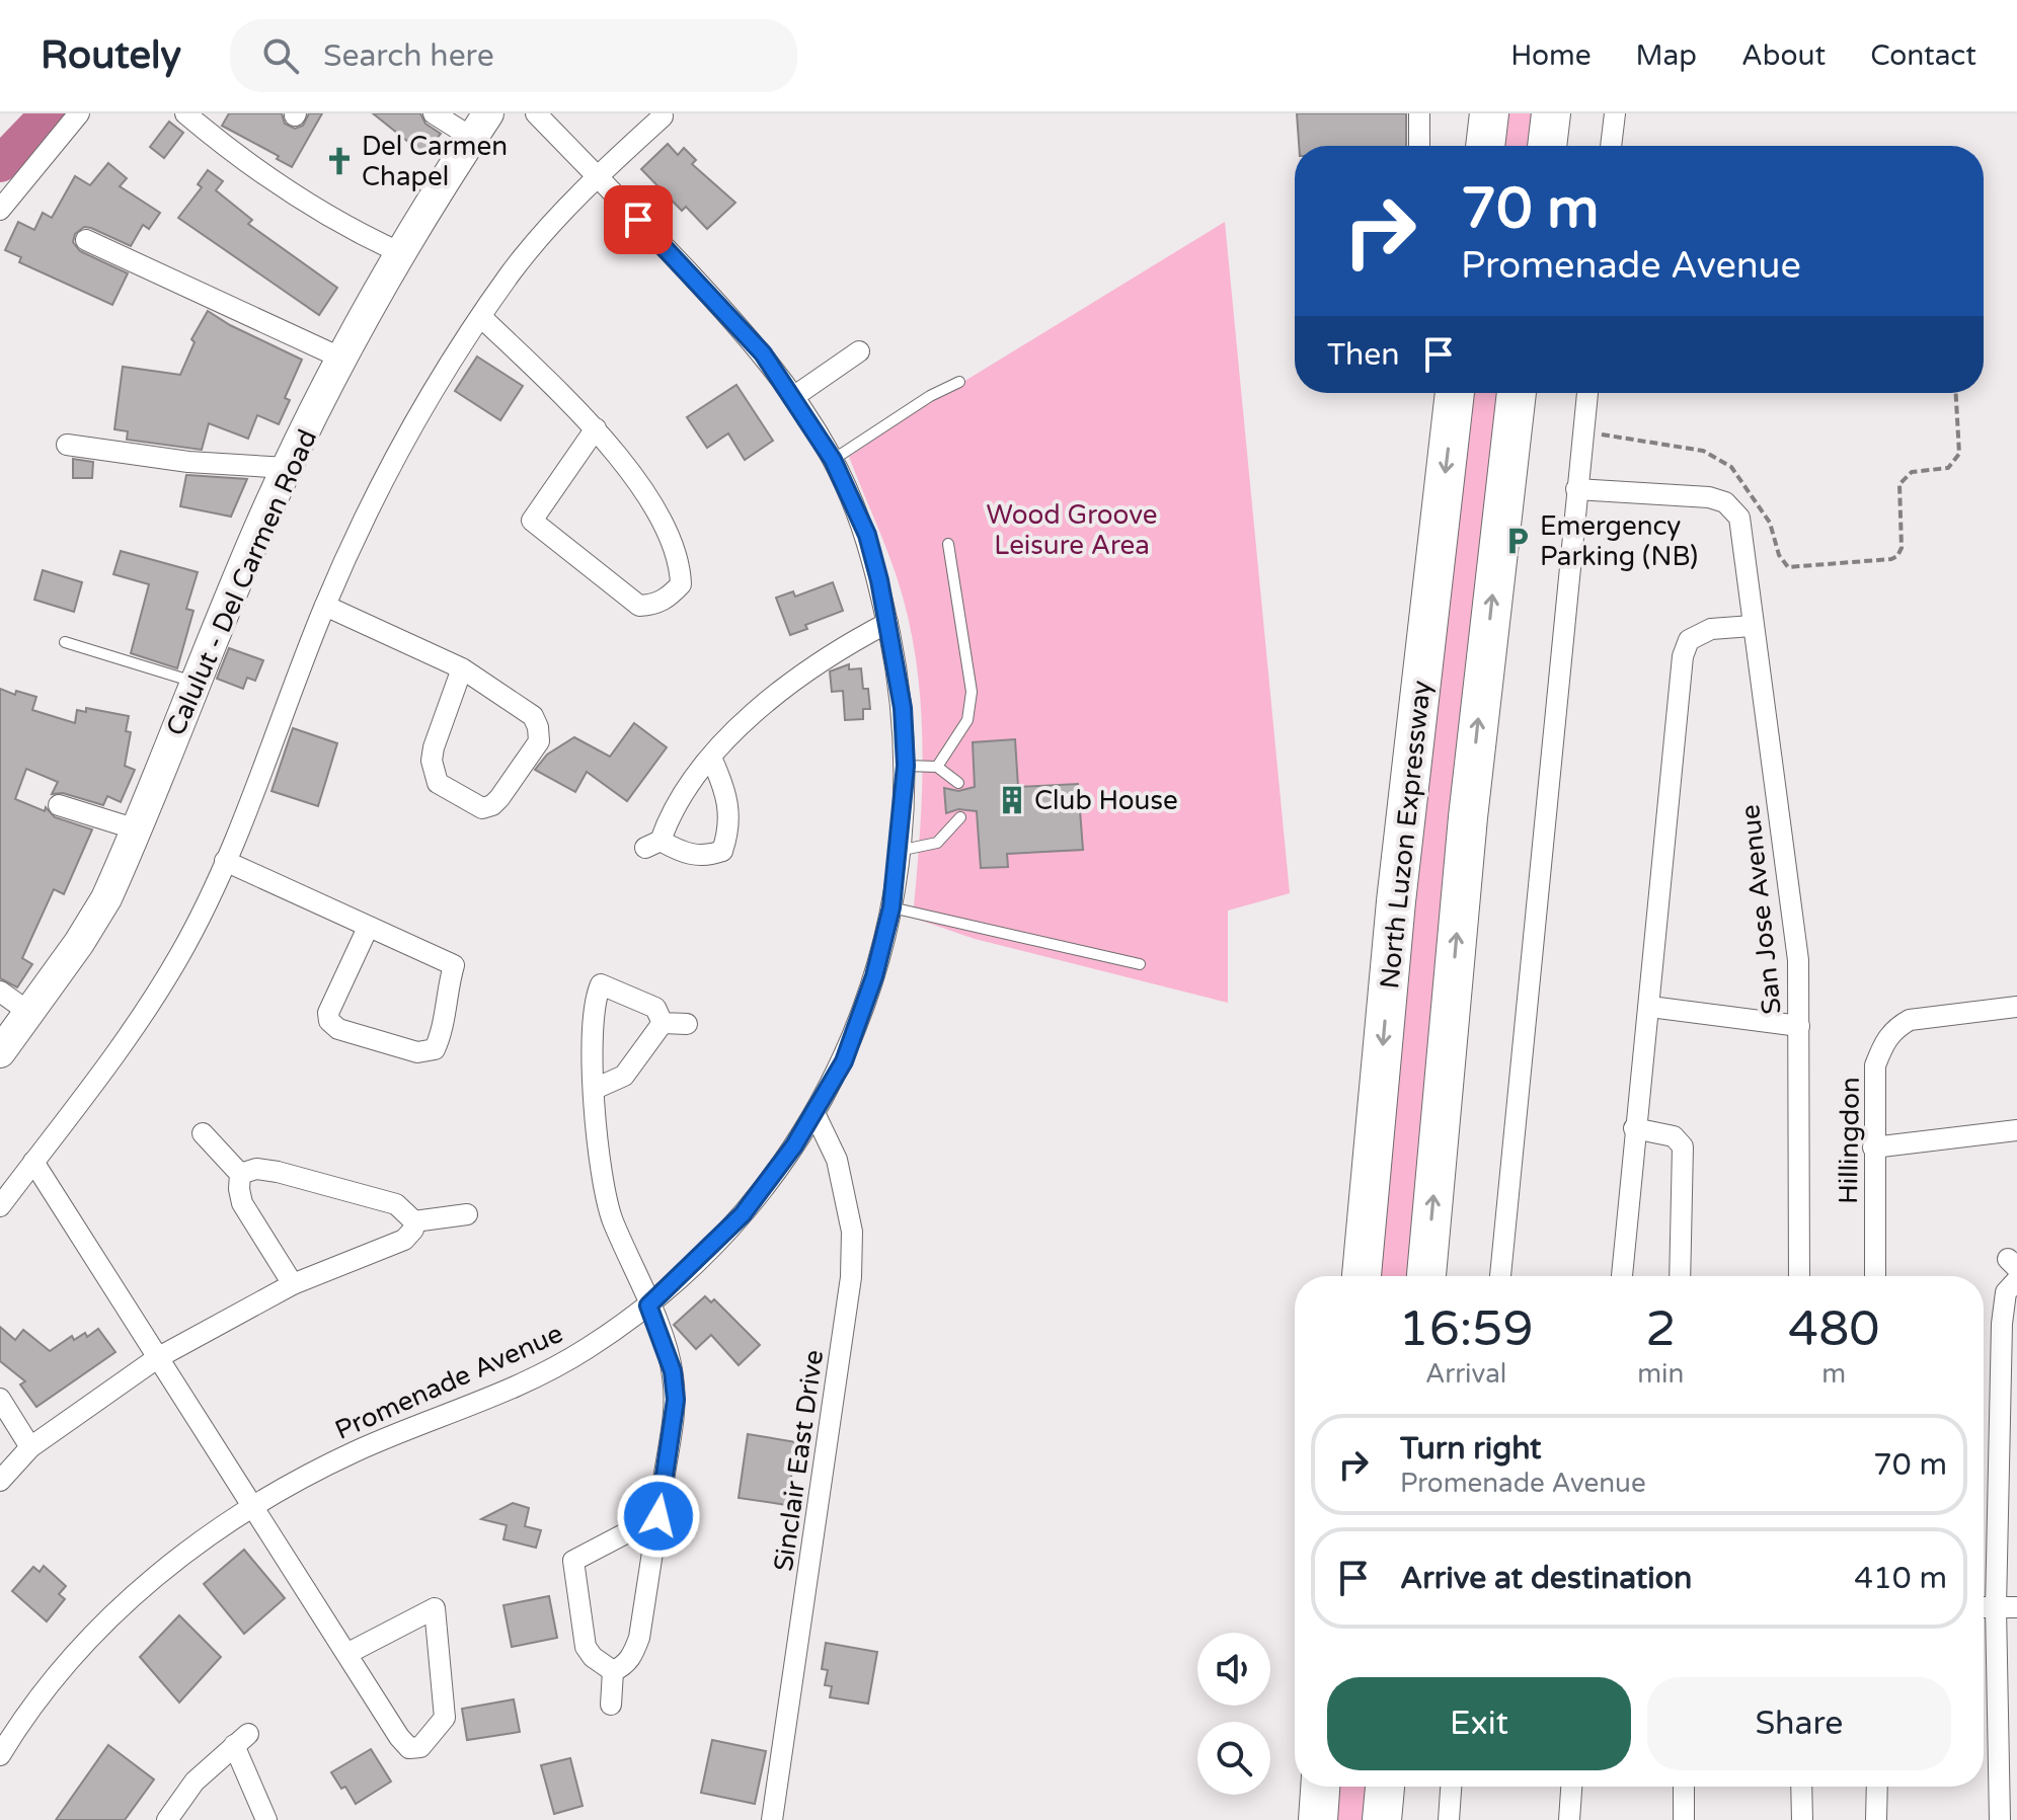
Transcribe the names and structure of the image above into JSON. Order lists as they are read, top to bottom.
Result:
{
  "streets": {
    "highway": ["North Luzon Expressway"],
    "main road": ["Calulut - Del Carmen Road"],
    "street": [
      "San Jose Avenue",
      "Hillingdon",
      "Promenade Avenue",
      "Sinclair East Drive"
    ]
  },
  "crossings": [
    ["Promenade Avenue", "Sinclair East Drive"]
  ],
  "parks": ["Wood Groove Leisure Area"],
  "places": {
    "church": ["Del Carmen Chapel"],
    "parking": ["Emergency Parking (NB)"],
    "building": ["Club House"]
  },
  "page": {
    "header": "Routely",
    "search": "Search here",
    "nav": [
      "Home",
      "Map",
      "About",
      "Contact"
    ],
    "turn": ["70 m", "Promenade Avenue"],
    "then": "Then",
    "eta": [
      "16:59",
      "Arrival",
      "2",
      "min",
      "480",
      "m"
    ],
    "list": [
      {
        "name": "Turn right",
        "note": "Promenade Avenue",
        "value": "70 m"
      },
      {
        "name": "Arrive at destination",
        "value": "410 m"
      }
    ],
    "buttons": ["Exit", "Share"]
  }
}
